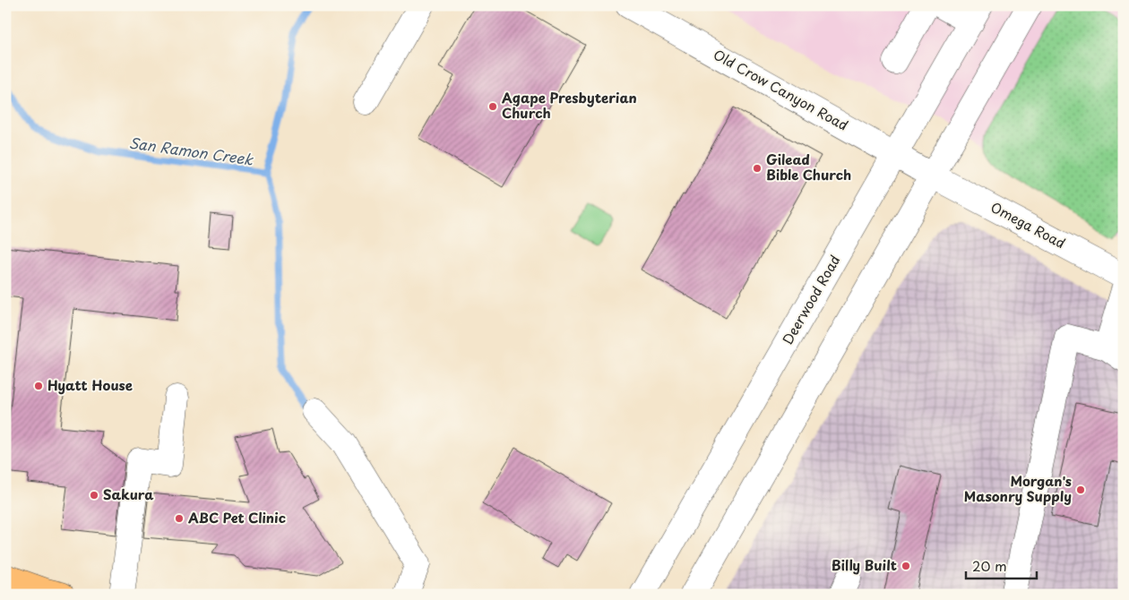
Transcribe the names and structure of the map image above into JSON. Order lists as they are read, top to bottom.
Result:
{
  "streets": {
    "street": ["Old Crow Canyon Road", "Omega Road", "Deerwood Road"]
  },
  "crossings": [
    ["Old Crow Canyon Road", "Omega Road"],
    ["Old Crow Canyon Road", "Deerwood Road"]
  ],
  "water": ["San Ramon Creek"],
  "places": [
    "Agape Presbyterian Church",
    "Gilead Bible Church",
    "Hyatt House",
    "Morgan's Masonry Supply",
    "Sakura",
    "ABC Pet Clinic",
    "Billy Built"
  ],
  "scale_bar": "20 m"
}
